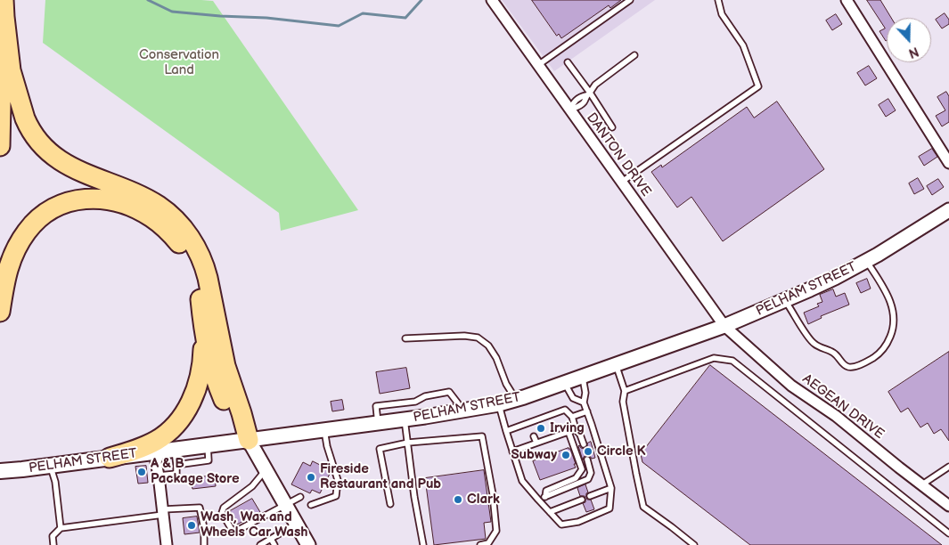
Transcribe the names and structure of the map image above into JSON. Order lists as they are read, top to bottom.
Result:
{
  "streets": {
    "main road": ["PELHAM STREET"],
    "street": ["DANTON DRIVE", "AEGEAN DRIVE"]
  },
  "crossings": [
    ["DANTON DRIVE", "PELHAM STREET"],
    ["DANTON DRIVE", "AEGEAN DRIVE"],
    ["PELHAM STREET", "AEGEAN DRIVE"]
  ],
  "parks": ["Conservation Land"],
  "places": [
    "Irving",
    "Circle K",
    "Subway",
    "A & B Package Store",
    "Fireside Restaurant and Pub",
    "Clark",
    "Wash, Wax and Wheels Car Wash"
  ],
  "north": "bottom"
}
